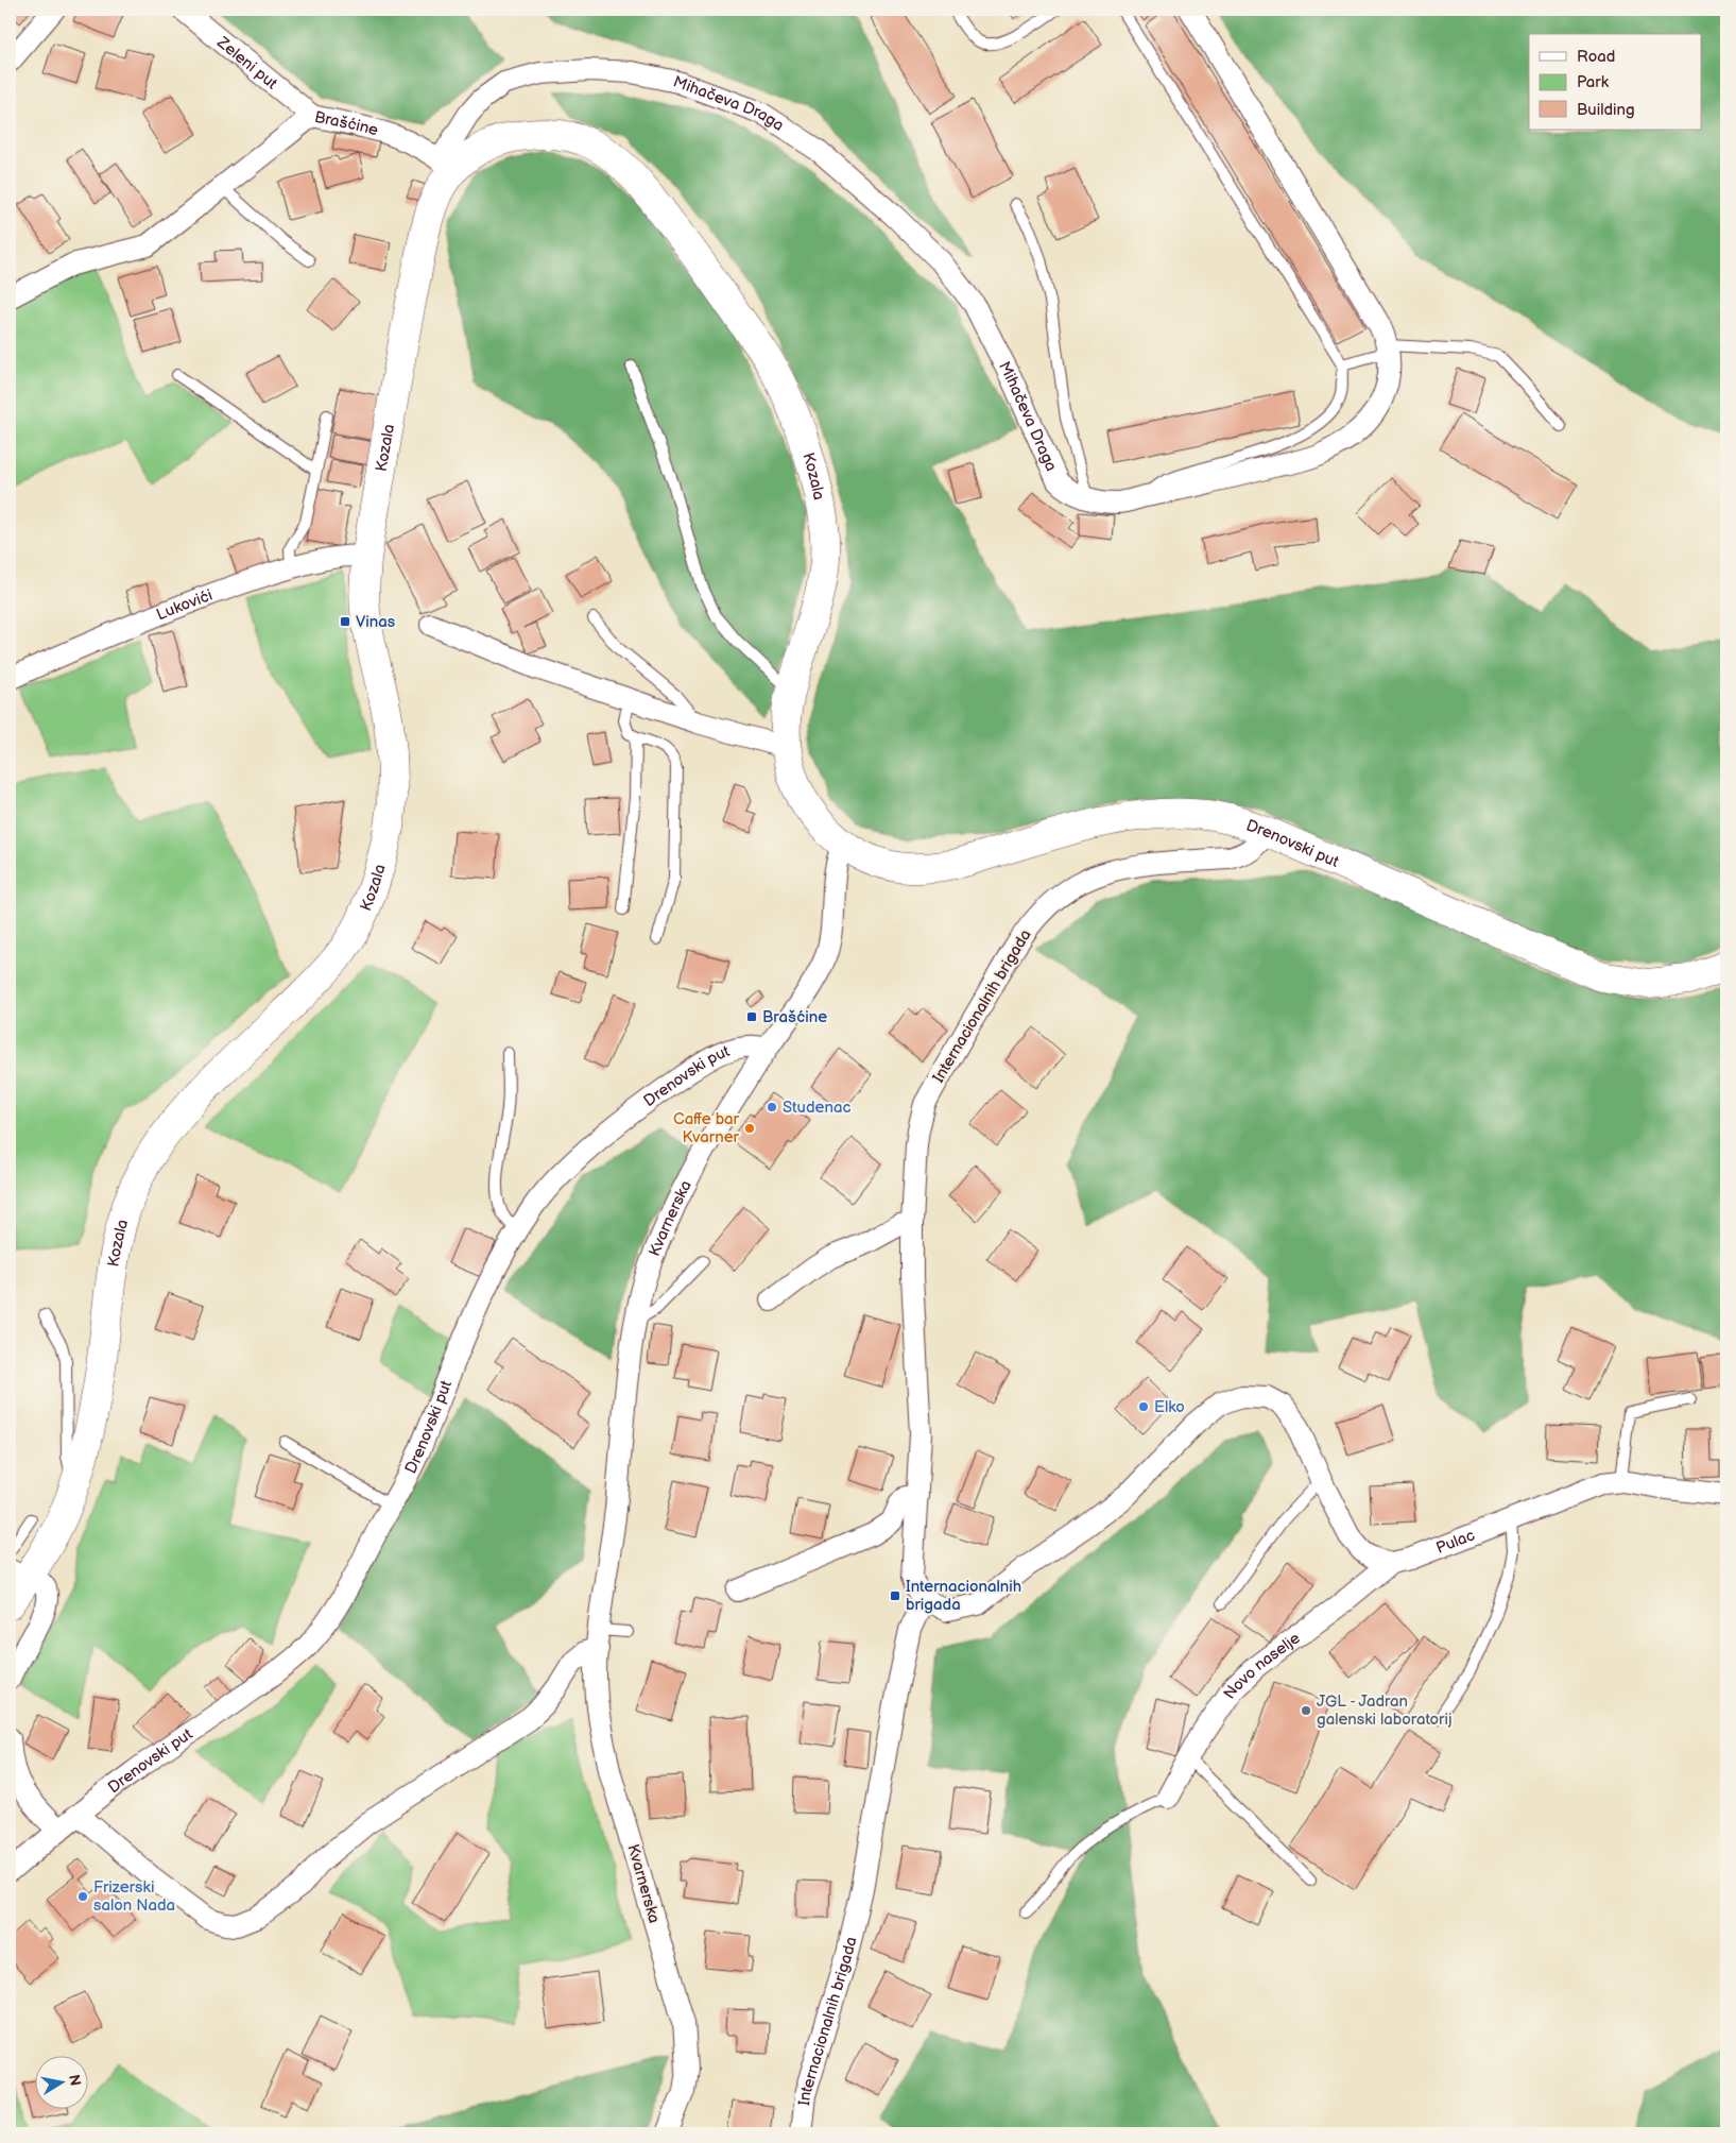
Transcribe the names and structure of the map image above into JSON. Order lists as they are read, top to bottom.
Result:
{
  "streets": {
    "main road": ["Kozala", "Drenovski put"],
    "street": [
      "Zeleni put",
      "Mihačeva Draga",
      "Brašćine",
      "Lukovići",
      "Internacionalnih brigada",
      "Kvarnerska",
      "Pulac",
      "Novo naselje"
    ]
  },
  "crossings": [
    ["Zeleni put", "Brašćine"],
    ["Mihačeva Draga", "Brašćine"],
    ["Mihačeva Draga", "Kozala"],
    ["Brašćine", "Kozala"],
    ["Kozala", "Lukovići"],
    ["Kozala", "Drenovski put"],
    ["Kozala", "Kvarnerska"],
    ["Drenovski put", "Internacionalnih brigada"],
    ["Drenovski put", "Kvarnerska"],
    ["Pulac", "Novo naselje"]
  ],
  "places": {
    "transit": ["Vinas", "Brašćine", "Internacionalnih brigada"],
    "other": [
      "Studenac",
      "Caffe bar Kvarner",
      "Elko",
      "JGL - Jadran galenski laboratorij",
      "Frizerski salon Nada"
    ]
  },
  "legend": ["Road", "Park", "Building"],
  "north": "right"
}
